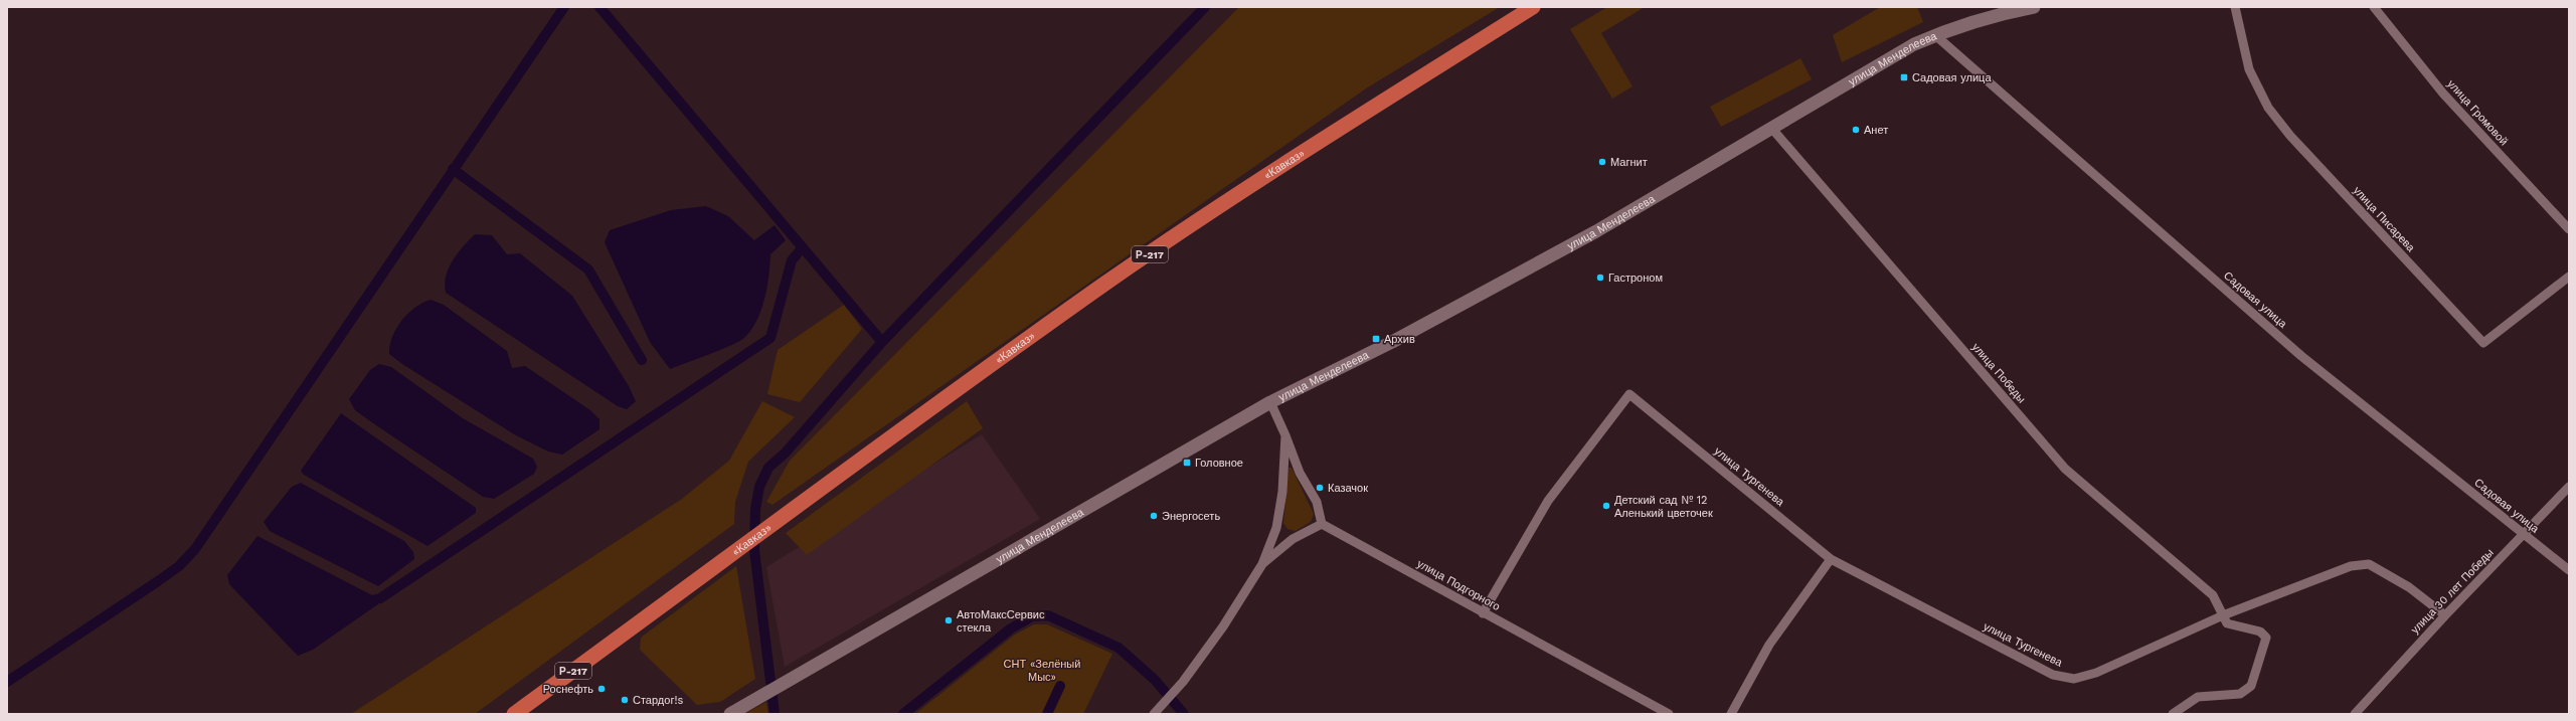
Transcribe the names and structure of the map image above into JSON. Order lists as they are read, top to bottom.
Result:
{
  "streets": {
    "highway": ["«Кавказ»", "Р-217"],
    "main road": ["улица Менделеева"],
    "street": [
      "улица Громовой",
      "улица Писарева",
      "Садовая улица",
      "улица Победы",
      "улица Тургенева",
      "улица Подгорного",
      "улица 30 лет Победы"
    ]
  },
  "crossings": [
    ["улица Менделеева", "Садовая улица"],
    ["улица Менделеева", "улица Победы"],
    ["Садовая улица", "улица 30 лет Победы"],
    ["улица Победы", "улица Тургенева"],
    ["улица Тургенева", "улица Подгорного"],
    ["улица Тургенева", "улица 30 лет Победы"]
  ],
  "parks": ["СНТ «Зелёный Мыс»"],
  "places": {
    "transit": ["Садовая улица", "Архив", "Головное"],
    "other": [
      "Анет",
      "Магнит",
      "Гастроном",
      "Казачок",
      "Детский сад № 12 Аленький цветочек",
      "Энергосеть",
      "АвтоМаксСервис стекла",
      "Роснефть",
      "Стардог!s"
    ]
  }
}
